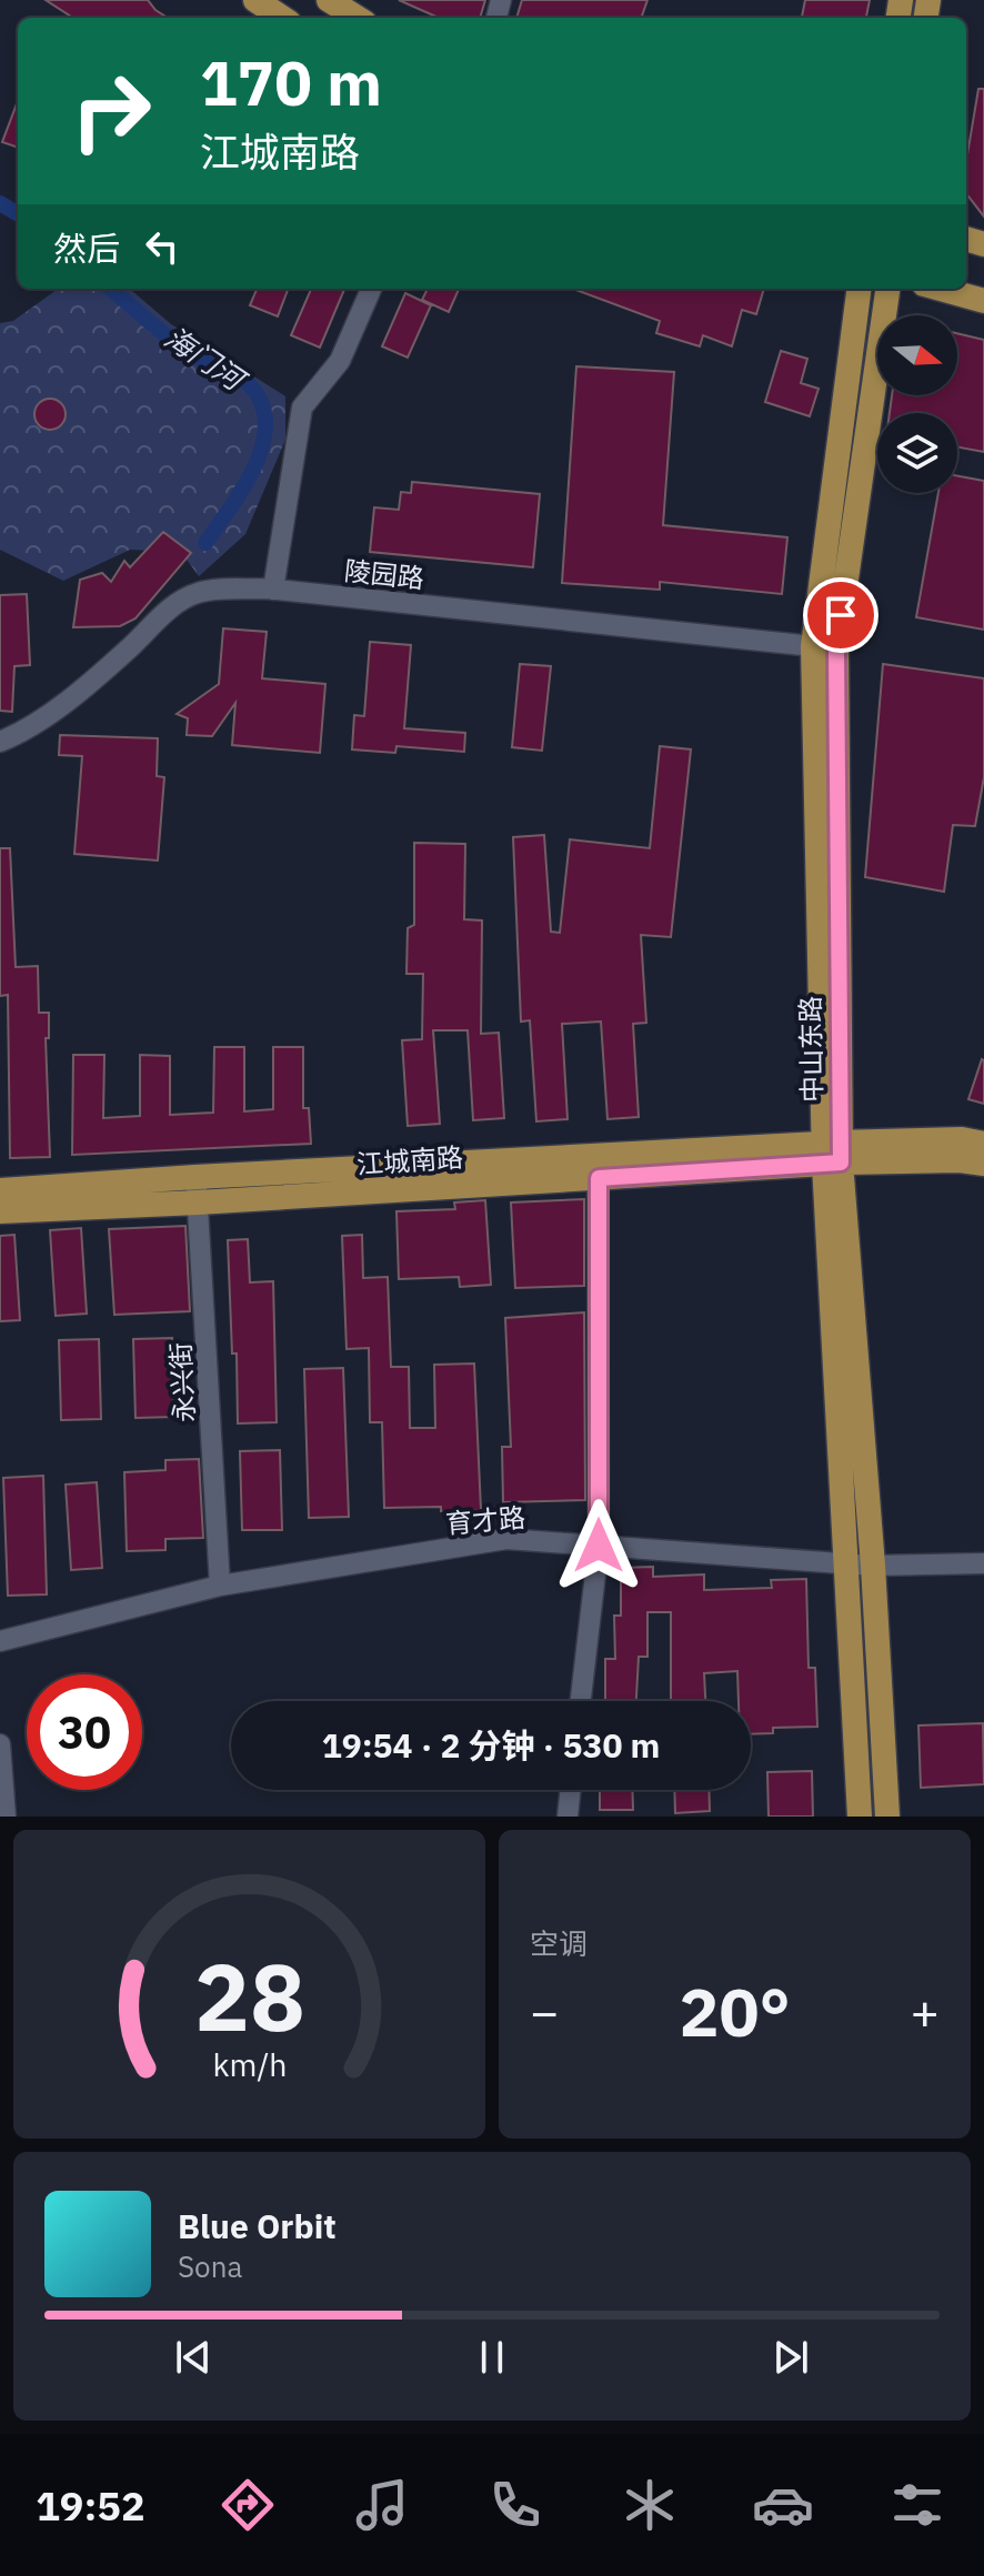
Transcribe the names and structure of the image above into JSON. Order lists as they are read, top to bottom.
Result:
{
  "streets": {
    "main road": ["中山东路", "江城南路"],
    "street": ["陵园路", "永兴街", "育才路"]
  },
  "crossings": [
    ["陵园路", "中山东路"],
    ["中山东路", "江城南路"],
    ["中山东路", "育才路"],
    ["江城南路", "永兴街"],
    ["永兴街", "育才路"]
  ],
  "water": ["海门河"],
  "north": "right",
  "page": {
    "turn": ["170 m", "江城南路"],
    "then": "然后",
    "limit": "30",
    "trip": "19:54 · 2 分钟 · 530 m",
    "tile": "空调",
    "heat": ["−", "20°", "+"],
    "song": ["Blue Orbit", "Sona"],
    "tabs": "19:52",
    "gauge": ["28", "km/h"]
  }
}
